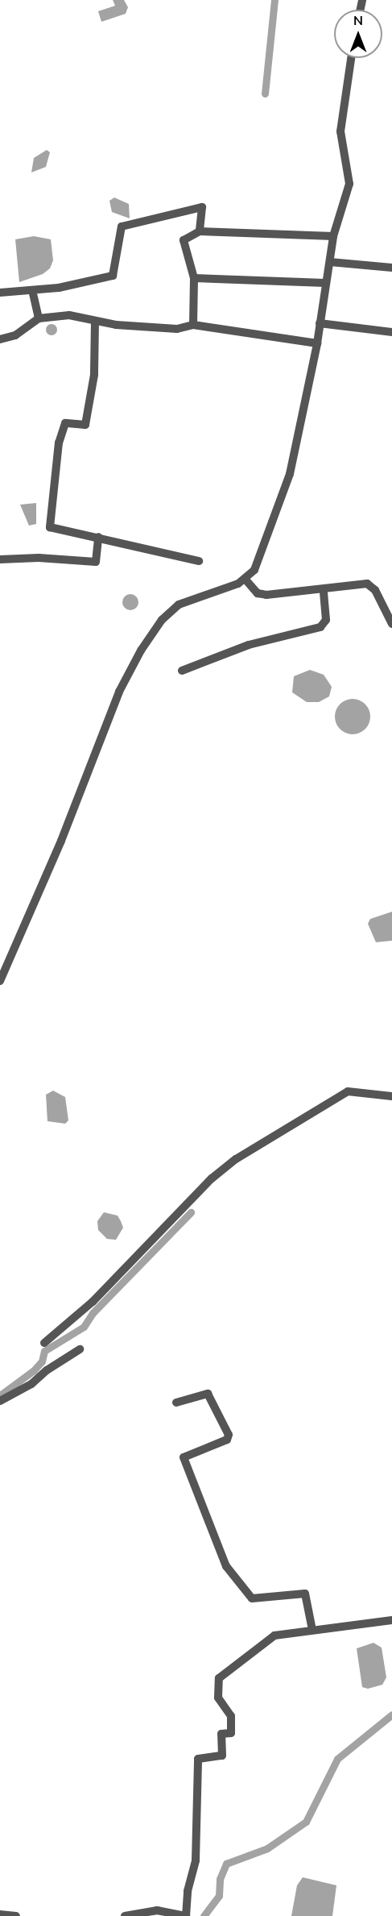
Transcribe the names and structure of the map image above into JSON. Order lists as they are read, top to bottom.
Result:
{
  "north": "top"
}
